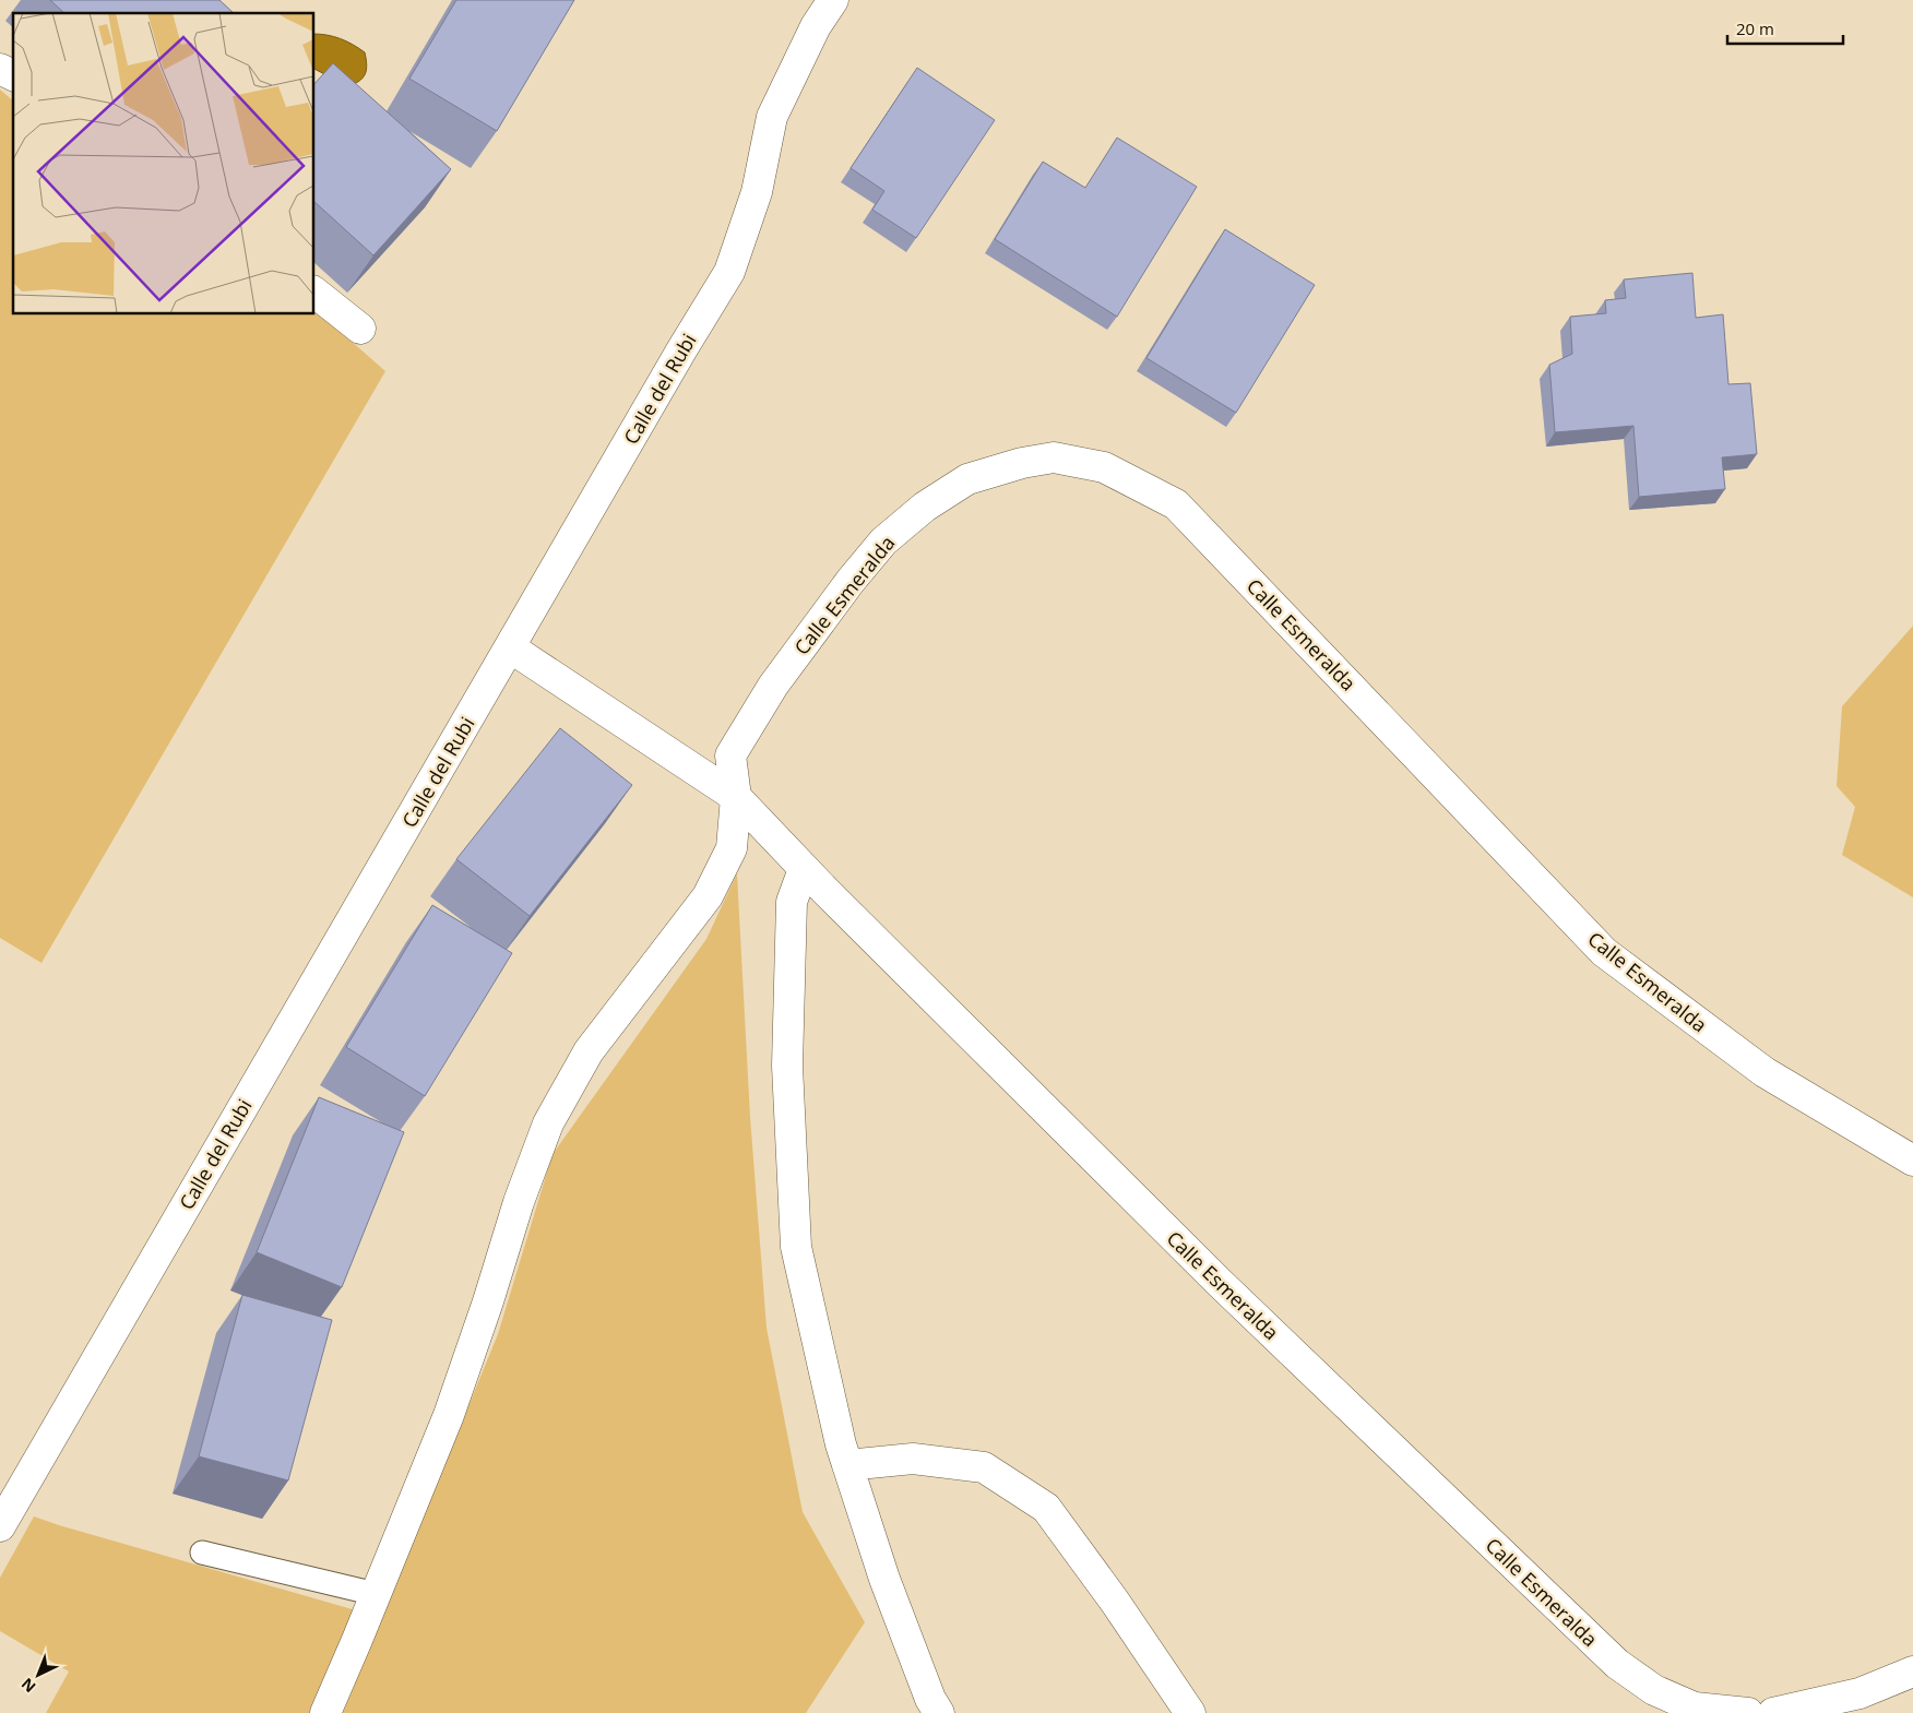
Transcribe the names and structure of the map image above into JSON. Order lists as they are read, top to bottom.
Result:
{
  "streets": {
    "street": ["Calle del Rubi", "Calle Esmeralda"]
  },
  "crossings": [
    ["Calle del Rubi", "Calle Esmeralda"]
  ],
  "scale_bar": "20 m",
  "north": "bottom left"
}
